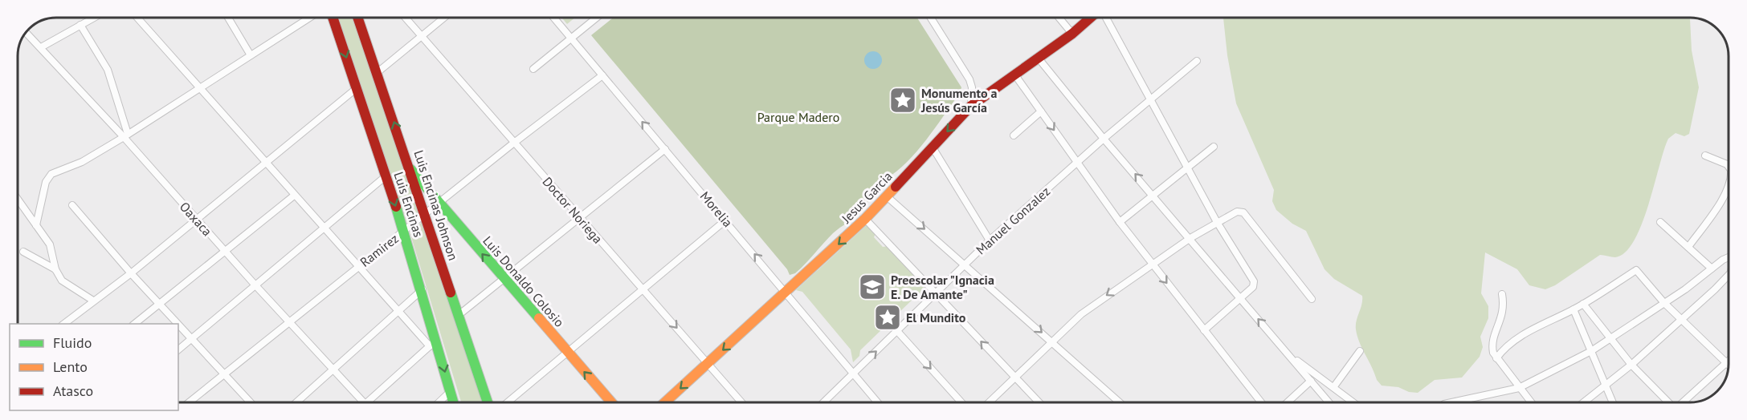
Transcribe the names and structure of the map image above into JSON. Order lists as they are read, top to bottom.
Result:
{
  "streets": {
    "main road": [
      "Jesus Garcia",
      "Luis Encinas",
      "Luis Encinas Johnson",
      "Luis Donaldo Colosio"
    ],
    "street": [
      "Morelia",
      "Doctor Noriega",
      "Oaxaca",
      "Manuel Gonzalez",
      "Ramirez"
    ]
  },
  "crossings": [
    ["Jesus Garcia", "Morelia"],
    ["Jesus Garcia", "Doctor Noriega"],
    ["Luis Encinas", "Ramirez"],
    ["Luis Encinas Johnson", "Ramirez"],
    ["Luis Encinas Johnson", "Luis Donaldo Colosio"],
    ["Morelia", "Manuel Gonzalez"],
    ["Morelia", "Ramirez"],
    ["Doctor Noriega", "Ramirez"],
    ["Oaxaca", "Ramirez"],
    ["Ramirez", "Luis Donaldo Colosio"]
  ],
  "one_way": [
    "Jesus Garcia",
    "Luis Encinas",
    "Morelia",
    "Luis Donaldo Colosio"
  ],
  "parks": ["Parque Madero"],
  "places": {
    "place": ["Monumento a Jesús García", "El Mundito"],
    "school or university": ["Preescolar \"Ignacia E. De Amante\""]
  },
  "legend": ["Fluido", "Lento", "Atasco"]
}
